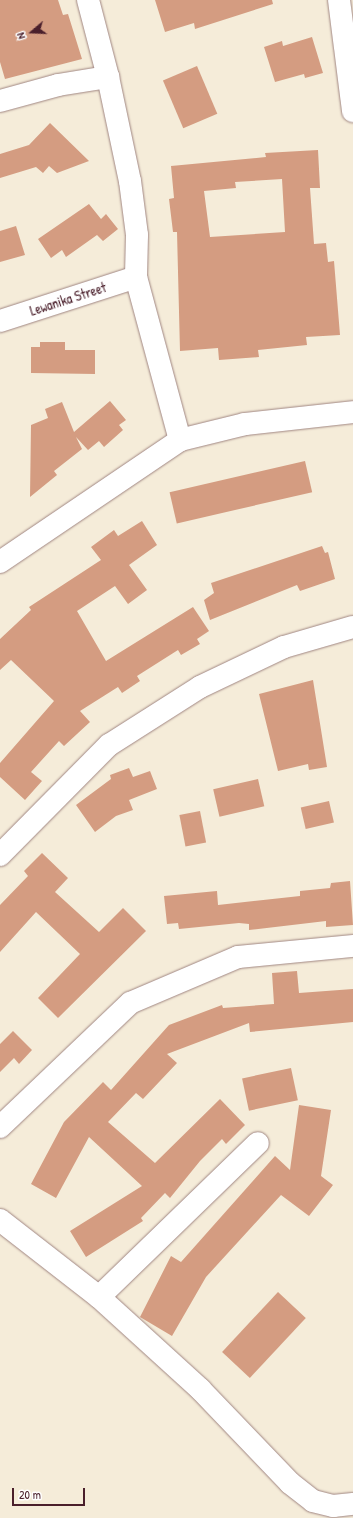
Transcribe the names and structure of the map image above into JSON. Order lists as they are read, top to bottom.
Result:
{
  "streets": {
    "street": ["Lewanika Street"]
  },
  "scale_bar": "20 m",
  "north": "left"
}
